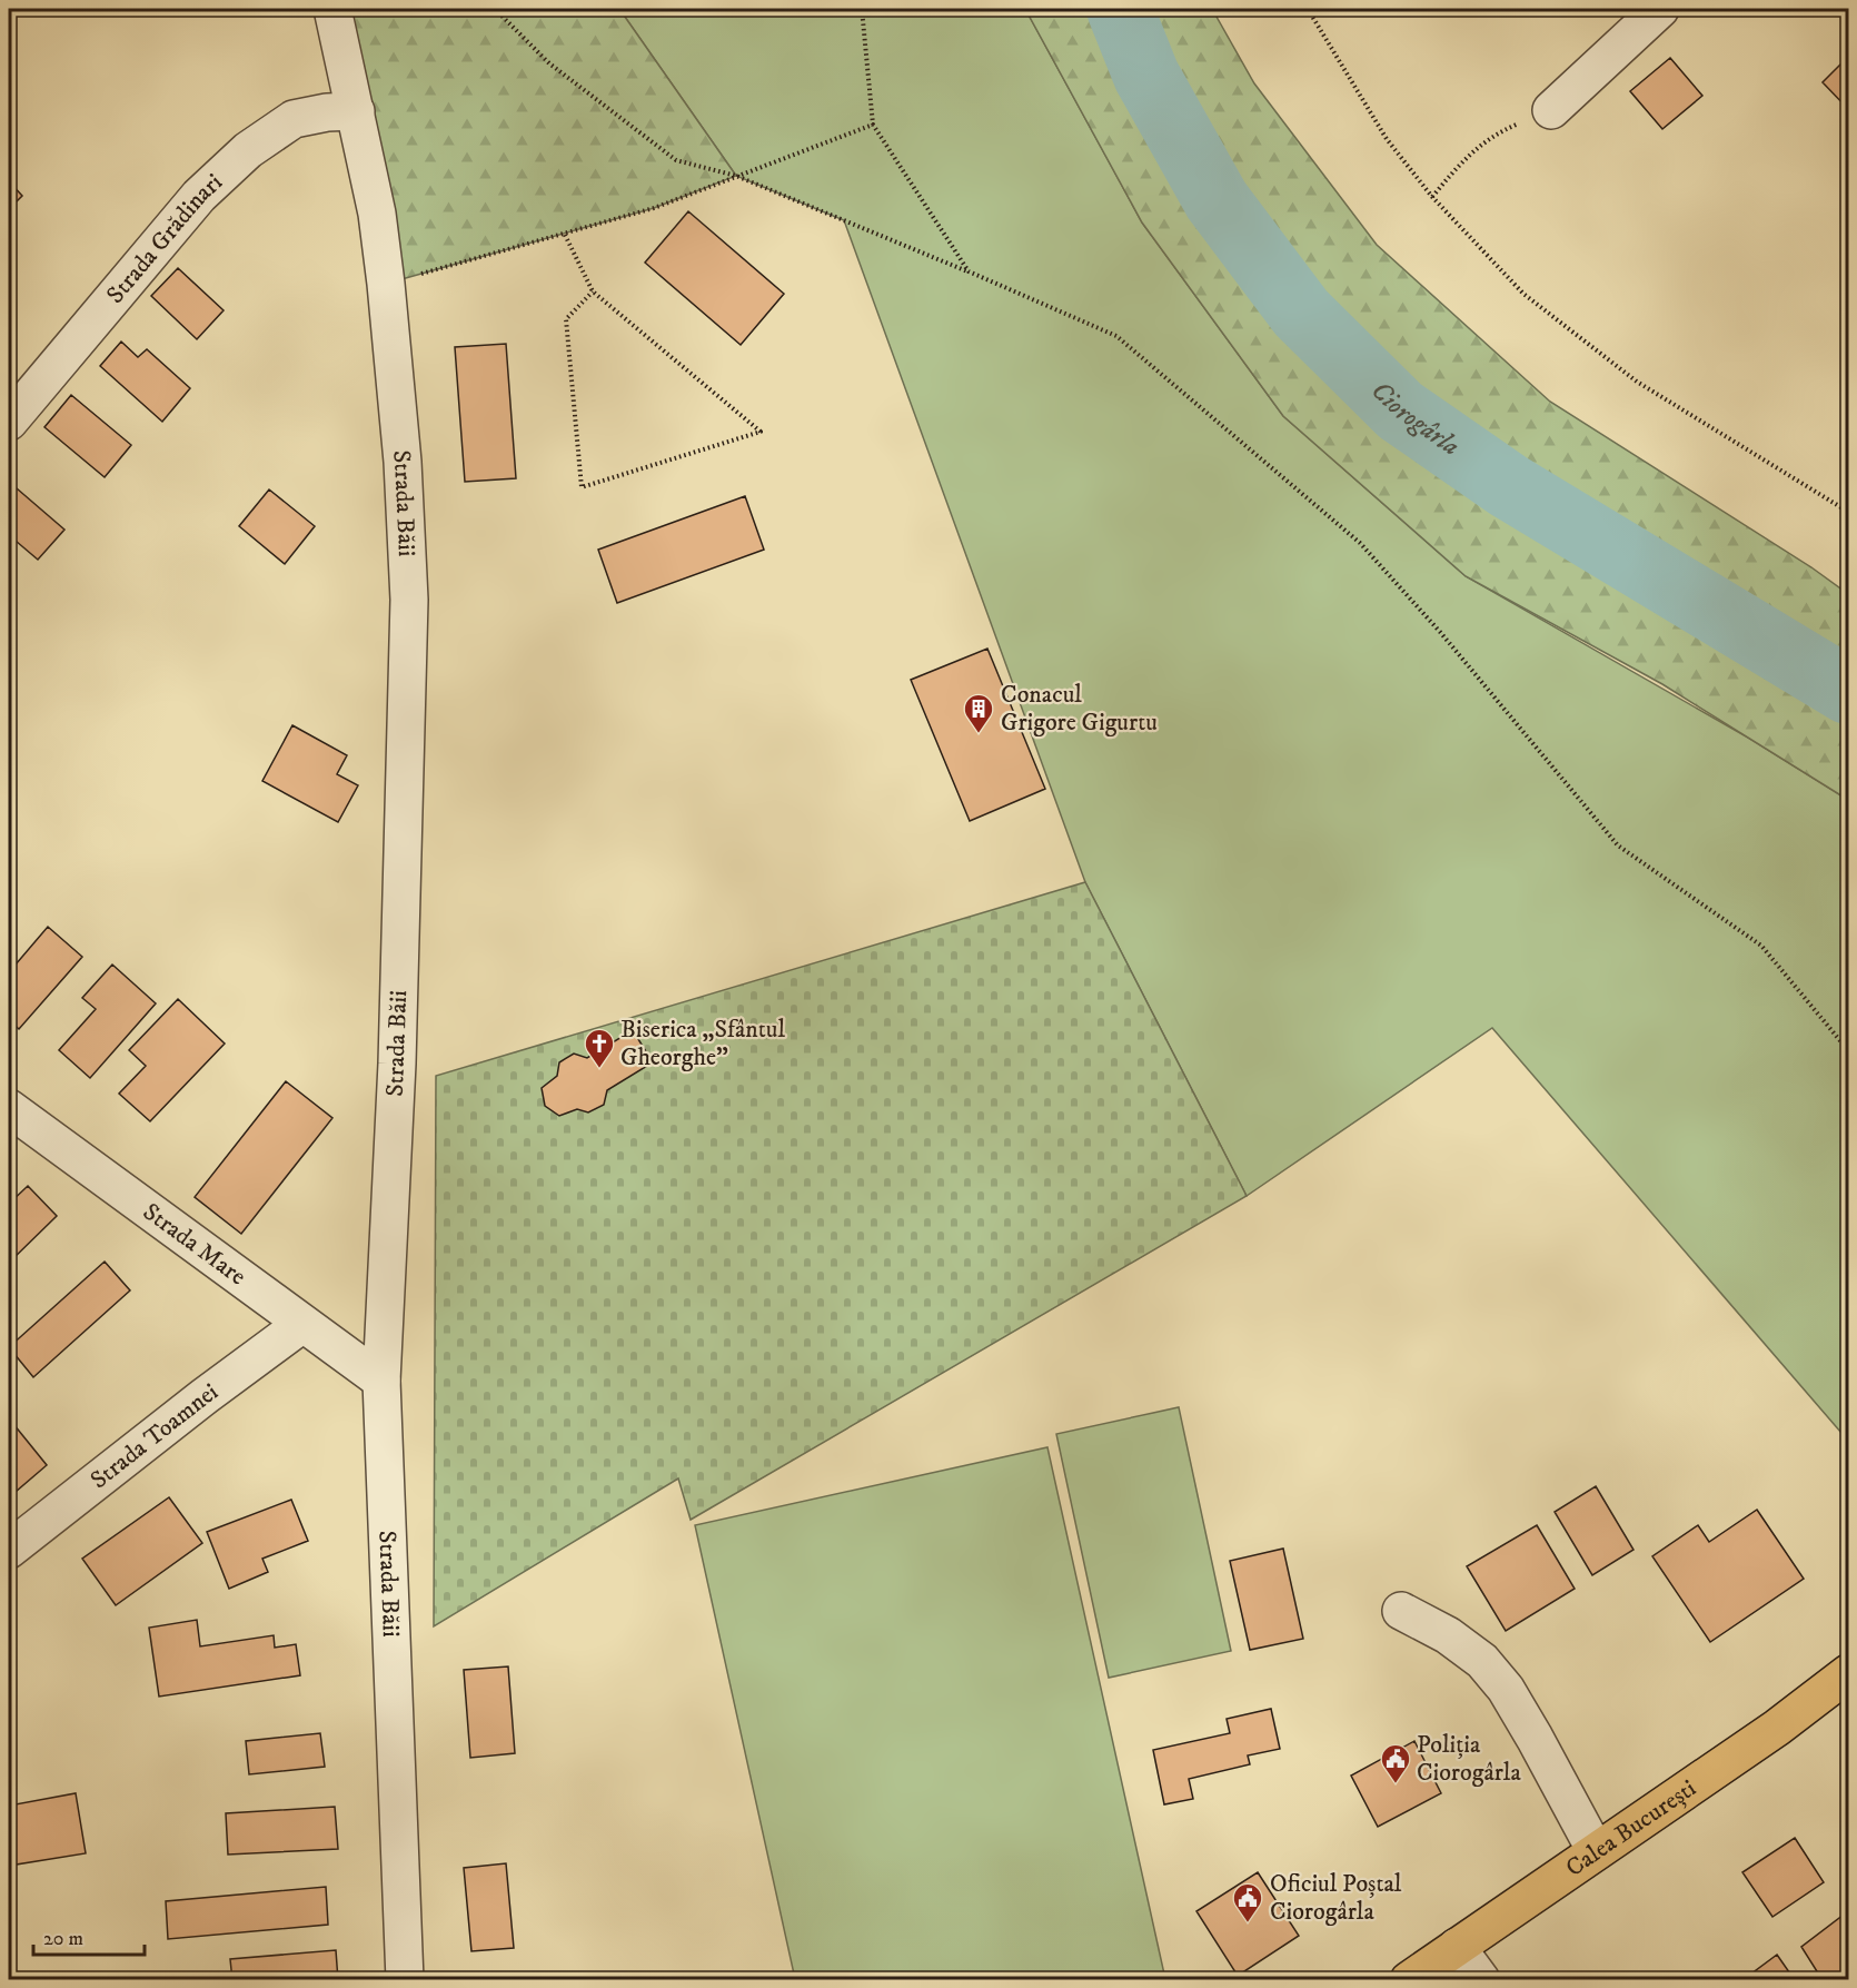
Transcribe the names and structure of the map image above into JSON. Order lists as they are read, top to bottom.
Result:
{
  "streets": {
    "main road": ["Calea București"],
    "street": [
      "Strada Grădinari",
      "Strada Băii",
      "Strada Mare",
      "Strada Toamnei"
    ]
  },
  "crossings": [
    ["Strada Grădinari", "Strada Băii"],
    ["Strada Băii", "Strada Mare"],
    ["Strada Mare", "Strada Toamnei"]
  ],
  "water": ["Ciorogârla"],
  "places": {
    "building": ["Conacul Grigore Gigurtu"],
    "church": ["Biserica „Sfântul Gheorghe”"],
    "public building": ["Poliția Ciorogârla", "Oficiul Poștal Ciorogârla"]
  },
  "scale_bar": "20 m"
}
